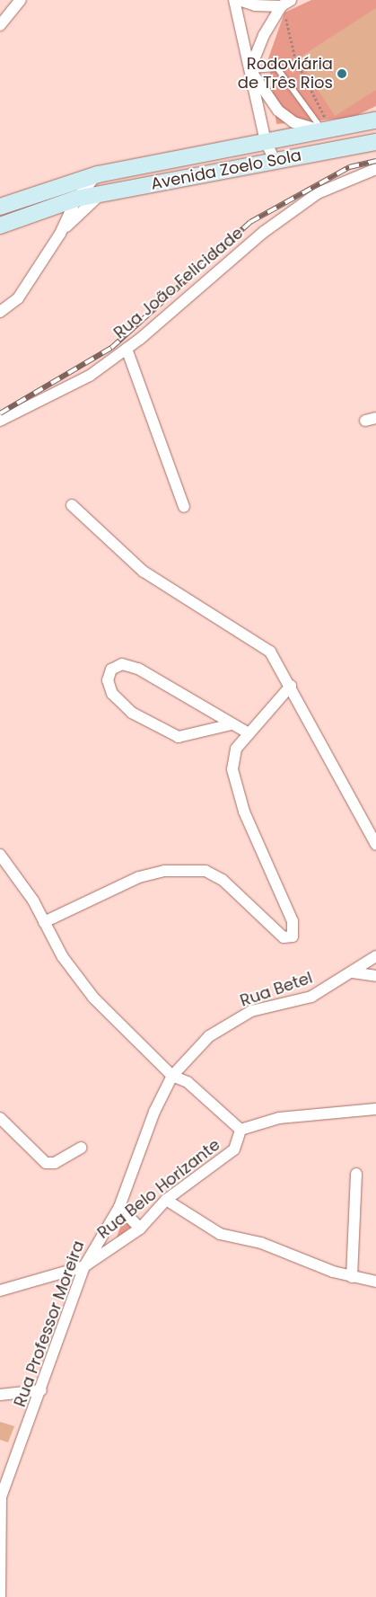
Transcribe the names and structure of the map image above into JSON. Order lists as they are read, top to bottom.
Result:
{
  "streets": {
    "main road": ["Avenida Zoelo Sola"],
    "street": [
      "Rua João Felicidade",
      "Rua Betel",
      "Rua Belo Horizante",
      "Rua Professor Moreira"
    ]
  },
  "crossings": [
    ["Rua Betel", "Rua Professor Moreira"],
    ["Rua Belo Horizante", "Rua Professor Moreira"]
  ],
  "places": ["Rodoviária de Três Rios"]
}
